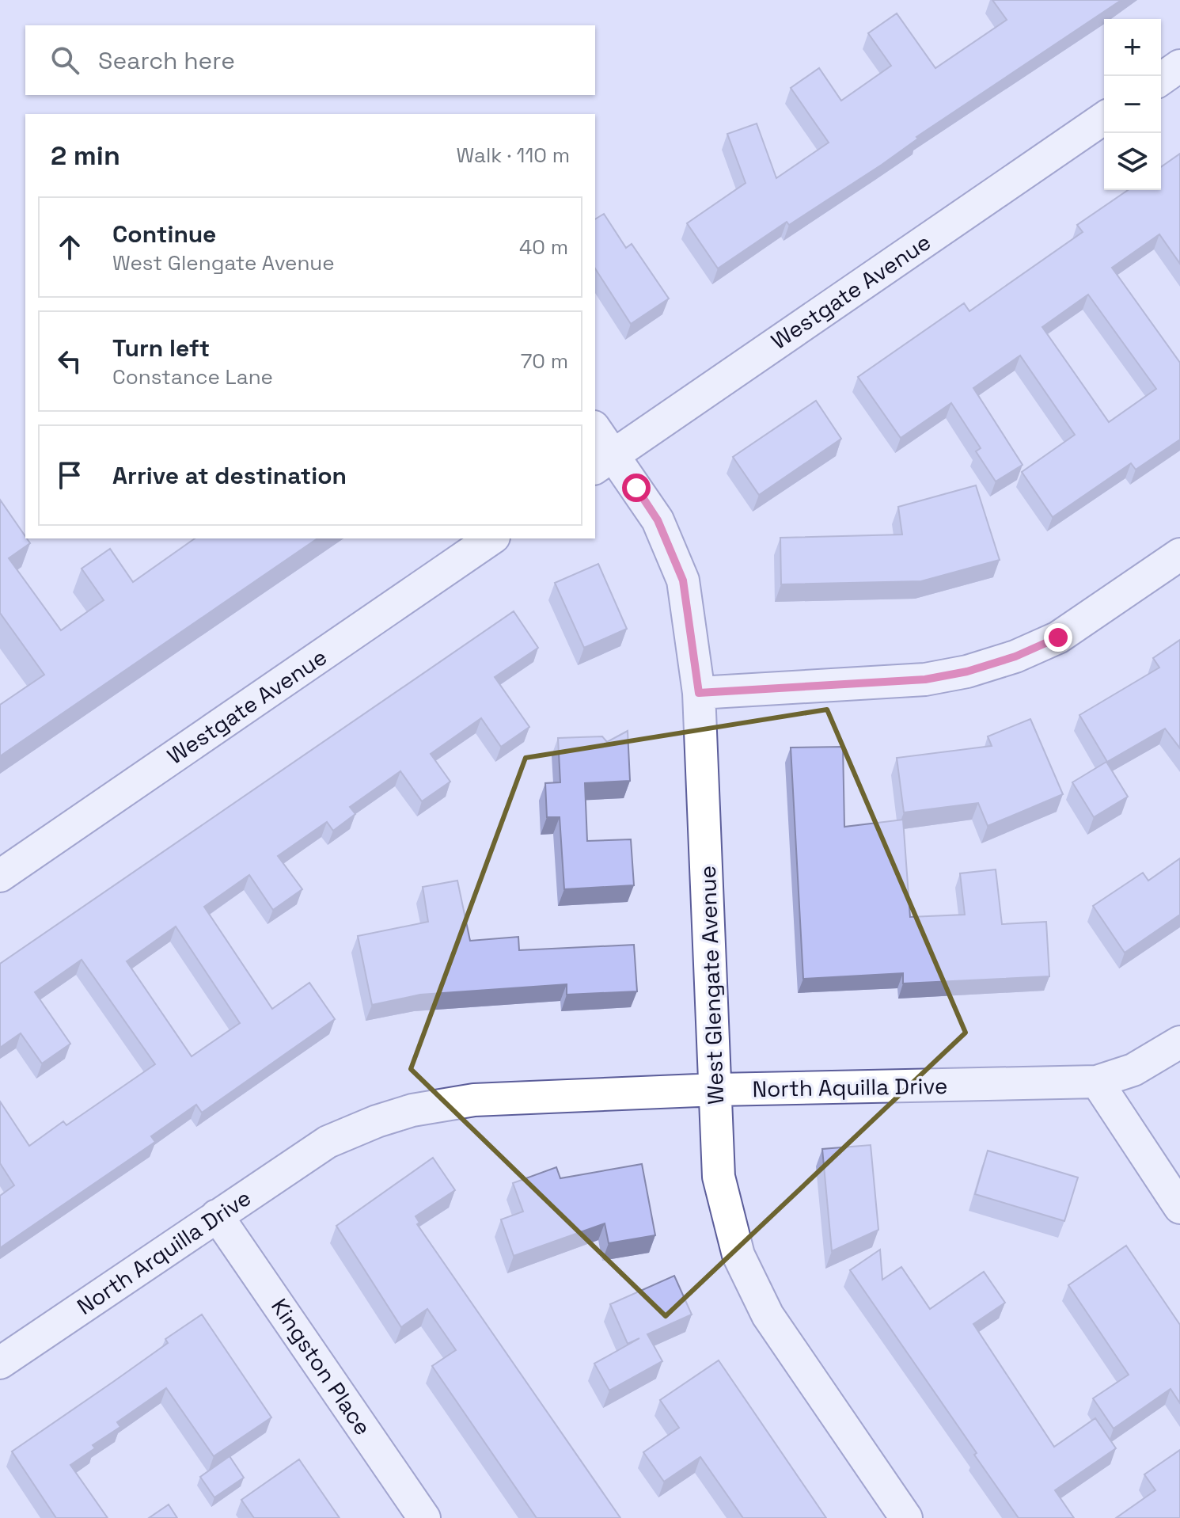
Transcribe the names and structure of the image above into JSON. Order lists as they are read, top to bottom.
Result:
{
  "streets": {
    "street": [
      "Westgate Avenue",
      "West Glengate Avenue",
      "North Aquilla Drive",
      "North Arquilla Drive",
      "Kingston Place"
    ]
  },
  "crossings": [
    ["Westgate Avenue", "West Glengate Avenue"],
    ["West Glengate Avenue", "North Aquilla Drive"],
    ["North Aquilla Drive", "North Arquilla Drive"],
    ["North Arquilla Drive", "Kingston Place"]
  ],
  "page": {
    "map_buttons": ["+", "−"],
    "search": "Search here",
    "heading": ["2 min", "Walk · 110 m"],
    "list": [
      ["Continue", "West Glengate Avenue", "40 m"],
      ["Turn left", "Constance Lane", "70 m"],
      "Arrive at destination"
    ]
  }
}
